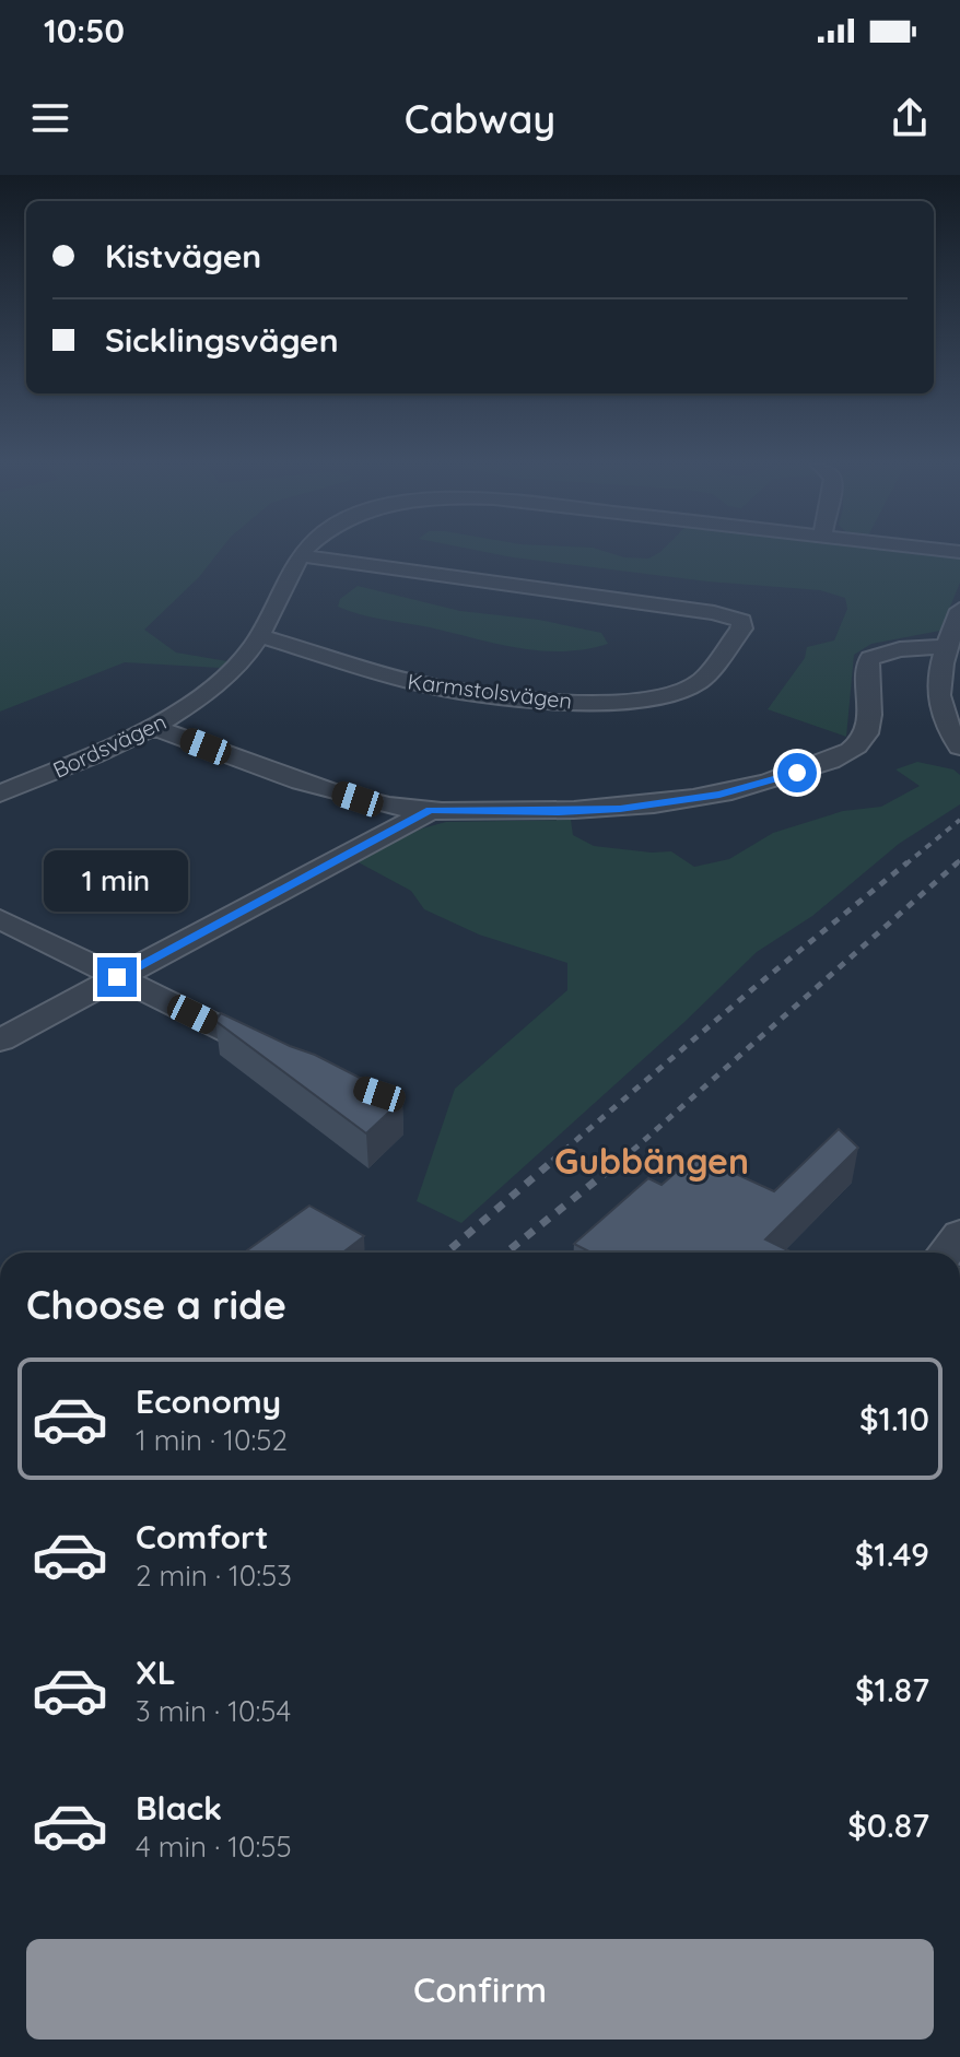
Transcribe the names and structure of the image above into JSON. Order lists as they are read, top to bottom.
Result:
{
  "streets": {
    "street": ["Karmstolsvägen", "Bordsvägen"]
  },
  "crossings": [
    ["Karmstolsvägen", "Bordsvägen"]
  ],
  "districts": ["Gubbängen"],
  "page": {
    "status": "10:50",
    "header": "Cabway",
    "banner": ["Kistvägen", "Sicklingsvägen"],
    "bubble": "1 min",
    "heading": "Choose a ride",
    "list": [
      {
        "name": "Economy",
        "note": "1 min · 10:52",
        "value": "$1.10"
      },
      {
        "name": "Comfort",
        "note": "2 min · 10:53",
        "value": "$1.49"
      },
      {
        "name": "XL",
        "note": "3 min · 10:54",
        "value": "$1.87"
      },
      {
        "name": "Black",
        "note": "4 min · 10:55",
        "value": "$0.87"
      }
    ],
    "buttons": "Confirm"
  }
}
